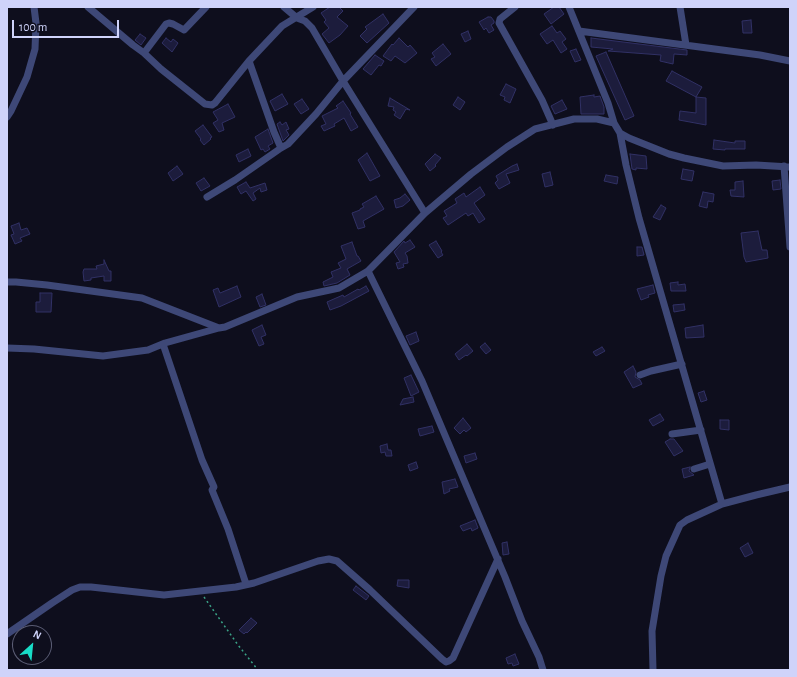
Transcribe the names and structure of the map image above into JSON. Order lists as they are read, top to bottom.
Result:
{
  "scale_bar": "100 m",
  "north": "top right"
}
